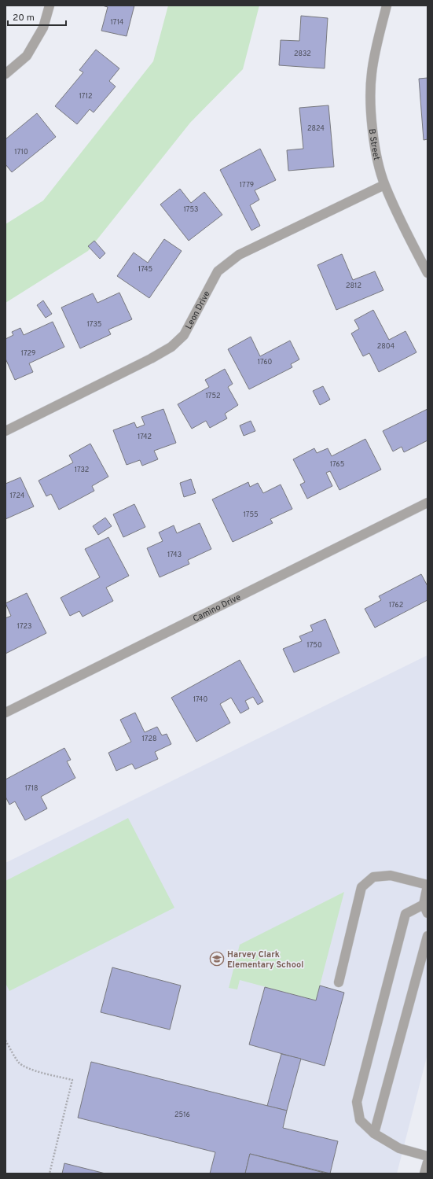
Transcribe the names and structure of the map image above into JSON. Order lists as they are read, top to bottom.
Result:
{
  "streets": {
    "street": ["B Street", "Leon Drive", "Camino Drive"]
  },
  "crossings": [
    ["B Street", "Leon Drive"]
  ],
  "places": {
    "school or university": ["Harvey Clark Elementary School"]
  },
  "house_numbers": [
    "1714",
    "2832",
    "1712",
    "2824",
    "1710",
    "1779",
    "1753",
    "1745",
    "2812",
    "1735",
    "2804",
    "1729",
    "1760",
    "1752",
    "1742",
    "1765",
    "1732",
    "1724",
    "1755",
    "1743",
    "1762",
    "1723",
    "1750",
    "1740",
    "1728",
    "1718",
    "2516"
  ],
  "scale_bar": "20 m"
}
